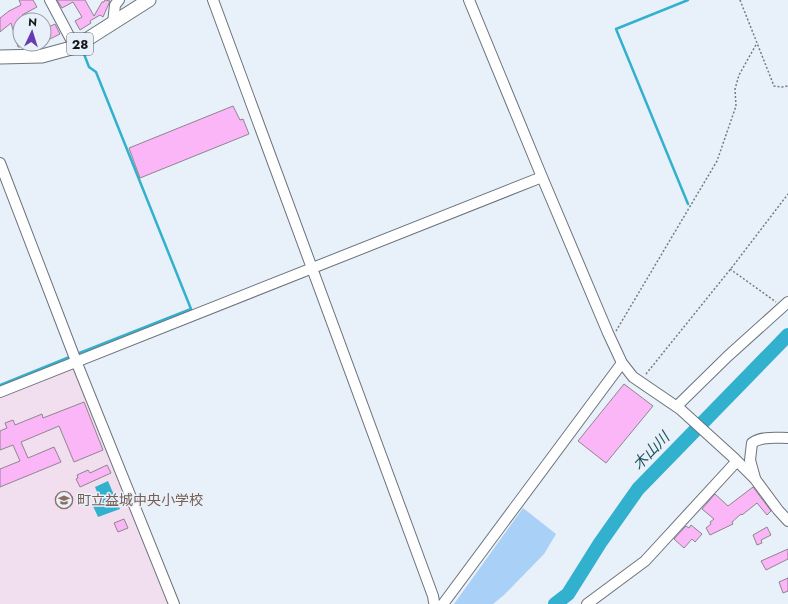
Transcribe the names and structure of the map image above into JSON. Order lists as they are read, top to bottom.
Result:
{
  "streets": {
    "main road": ["28"]
  },
  "water": ["木山川"],
  "places": {
    "school or university": ["町立益城中央小学校"]
  },
  "north": "top"
}
